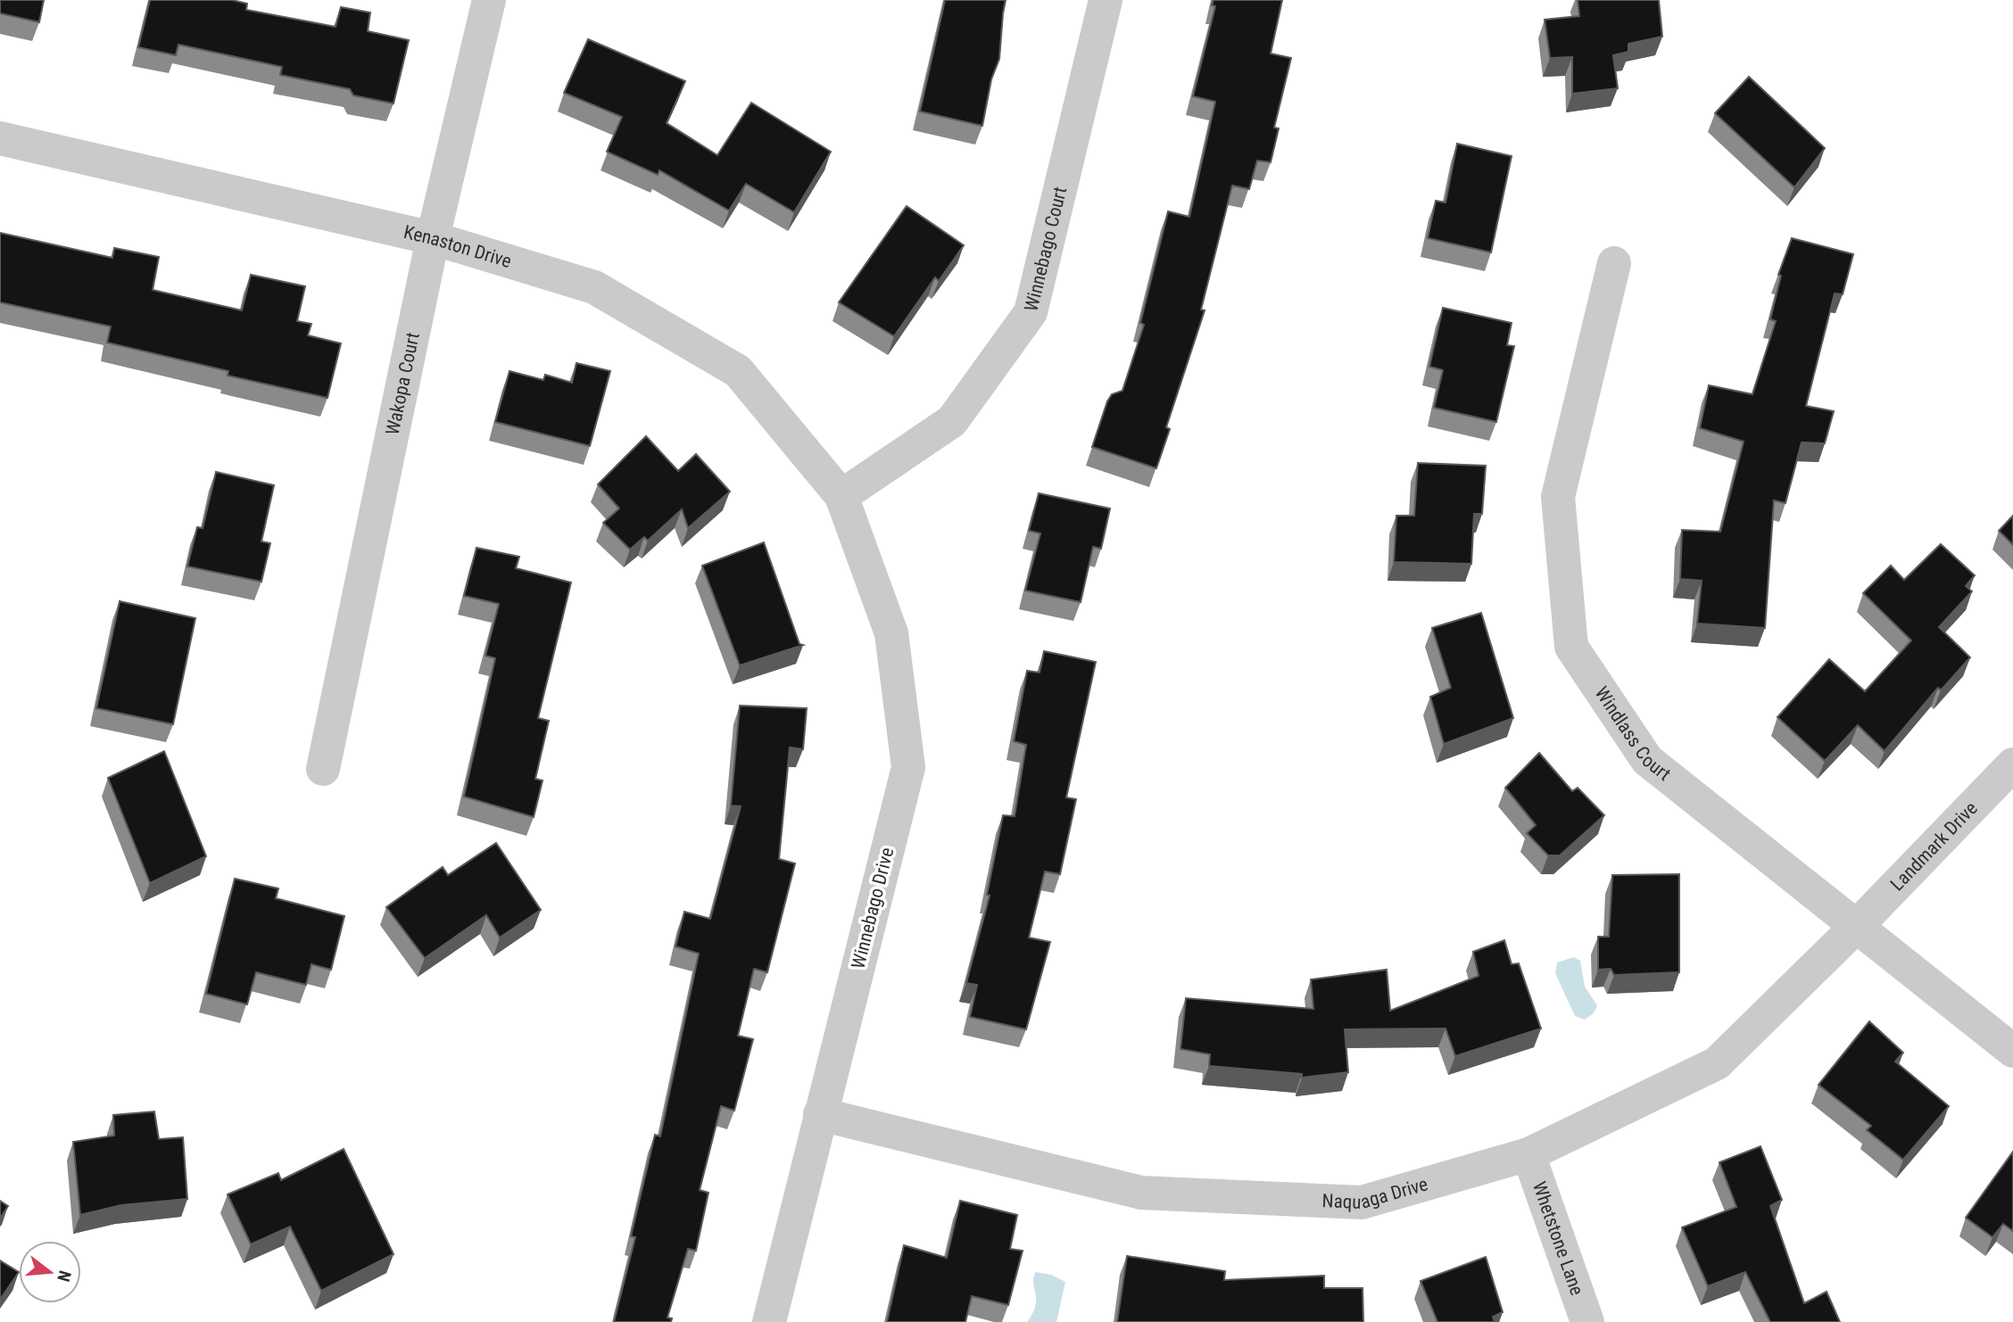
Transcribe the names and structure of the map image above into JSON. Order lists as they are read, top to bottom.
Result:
{
  "streets": {
    "street": [
      "Kenaston Drive",
      "Winnebago Court",
      "Wakopa Court",
      "Windlass Court",
      "Landmark Drive",
      "Winnebago Drive",
      "Naquaga Drive",
      "Whetstone Lane"
    ]
  },
  "crossings": [
    ["Kenaston Drive", "Winnebago Court"],
    ["Kenaston Drive", "Wakopa Court"],
    ["Kenaston Drive", "Winnebago Drive"],
    ["Winnebago Court", "Winnebago Drive"],
    ["Windlass Court", "Landmark Drive"],
    ["Windlass Court", "Naquaga Drive"],
    ["Landmark Drive", "Naquaga Drive"],
    ["Winnebago Drive", "Naquaga Drive"],
    ["Naquaga Drive", "Whetstone Lane"]
  ],
  "north": "right"
}
